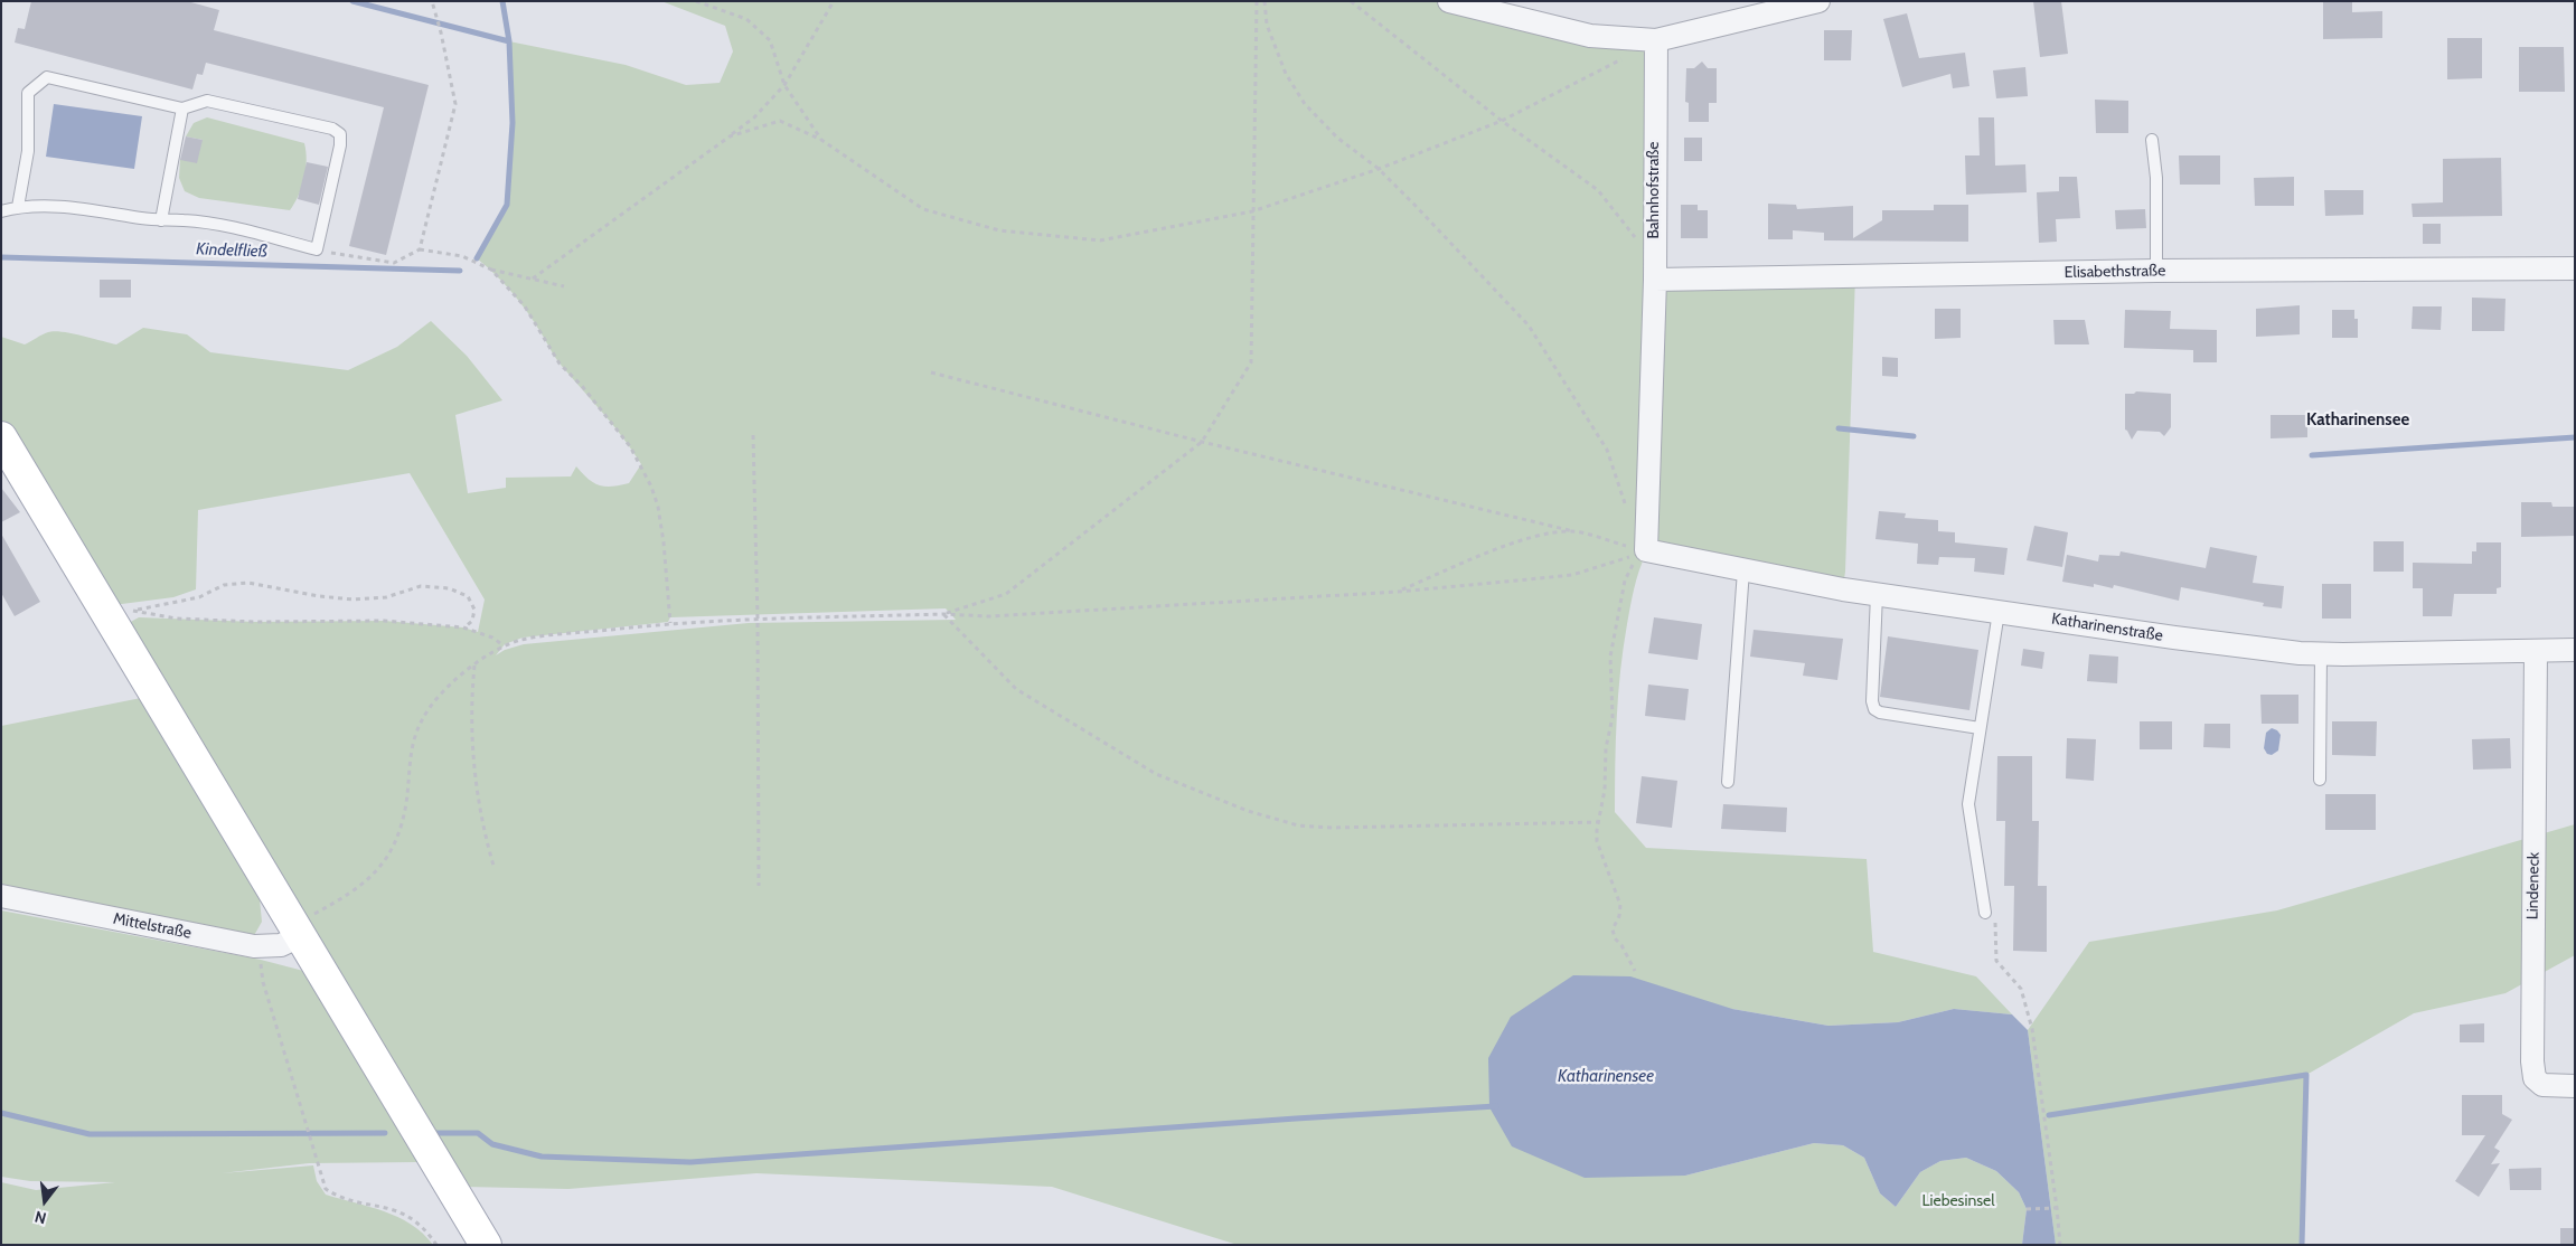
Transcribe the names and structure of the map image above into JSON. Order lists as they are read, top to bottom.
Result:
{
  "streets": {
    "street": [
      "Bahnhofstraße",
      "Elisabethstraße",
      "Katharinenstraße",
      "Lindeneck",
      "Mittelstraße"
    ]
  },
  "crossings": [
    ["Bahnhofstraße", "Elisabethstraße"],
    ["Bahnhofstraße", "Katharinenstraße"],
    ["Katharinenstraße", "Lindeneck"]
  ],
  "districts": ["Katharinensee"],
  "water": ["Kindelfließ", "Katharinensee"],
  "parks": ["Liebesinsel"],
  "north": "bottom"
}
